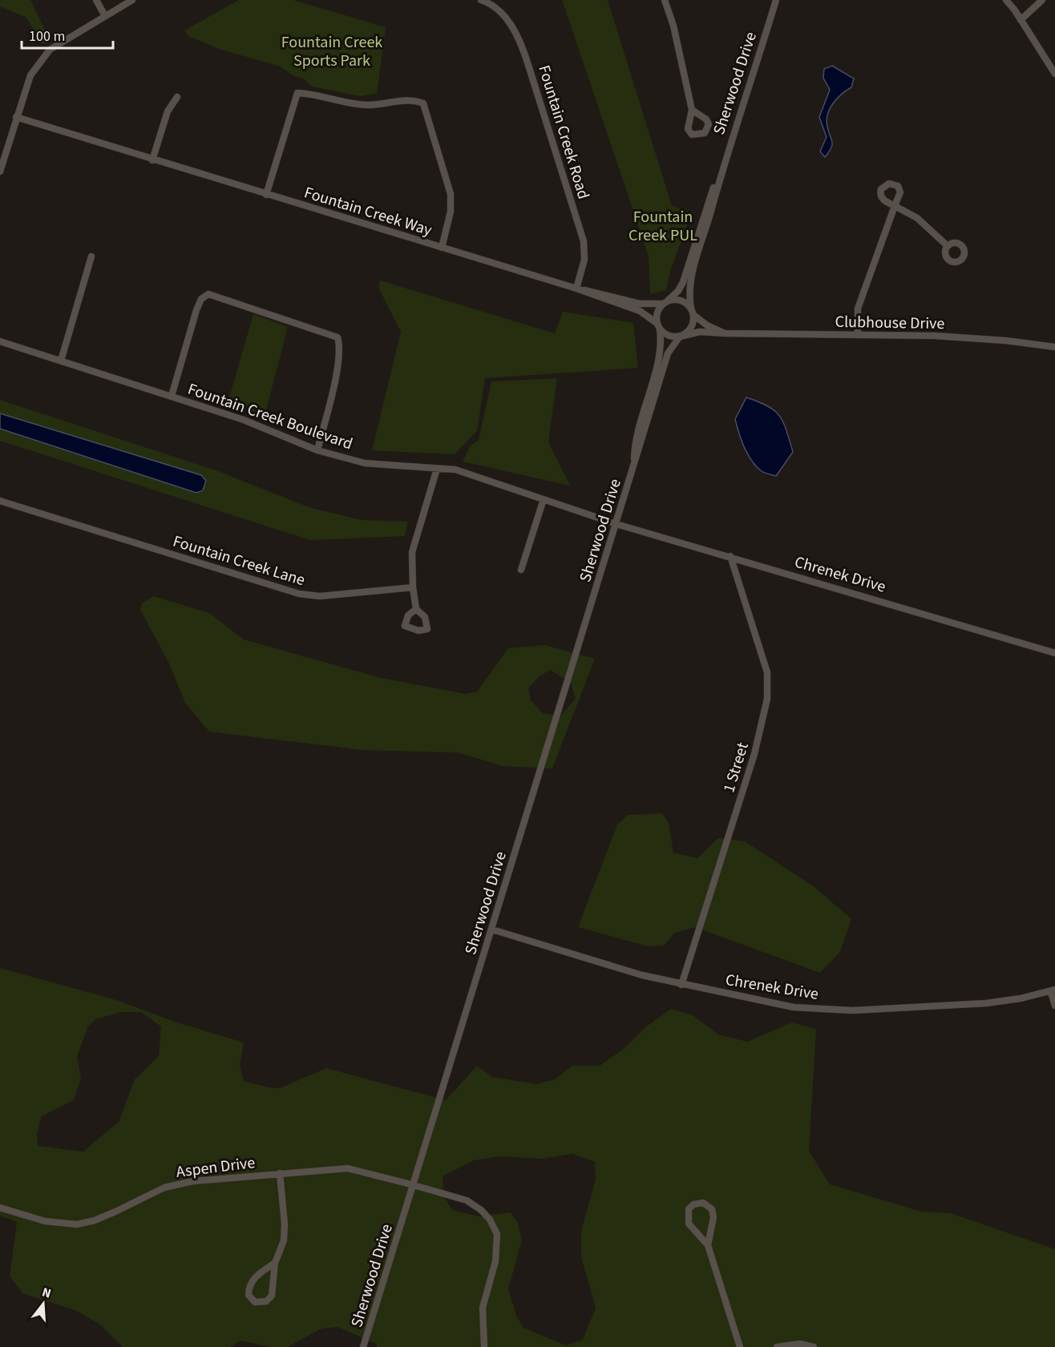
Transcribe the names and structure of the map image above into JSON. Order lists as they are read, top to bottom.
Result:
{
  "streets": {
    "street": [
      "Sherwood Drive",
      "Fountain Creek Road",
      "Fountain Creek Way",
      "Clubhouse Drive",
      "Fountain Creek Boulevard",
      "Fountain Creek Lane",
      "Chrenek Drive",
      "1 Street",
      "Aspen Drive"
    ]
  },
  "crossings": [
    ["Sherwood Drive", "Fountain Creek Way"],
    ["Sherwood Drive", "Clubhouse Drive"],
    ["Sherwood Drive", "Fountain Creek Boulevard"],
    ["Sherwood Drive", "Chrenek Drive"],
    ["Sherwood Drive", "Aspen Drive"],
    ["Fountain Creek Road", "Fountain Creek Way"],
    ["Fountain Creek Way", "Clubhouse Drive"],
    ["Fountain Creek Boulevard", "Chrenek Drive"],
    ["Chrenek Drive", "1 Street"]
  ],
  "parks": ["Fountain Creek Sports Park", "Fountain Creek PUL"],
  "scale_bar": "100 m",
  "north": "top"
}
